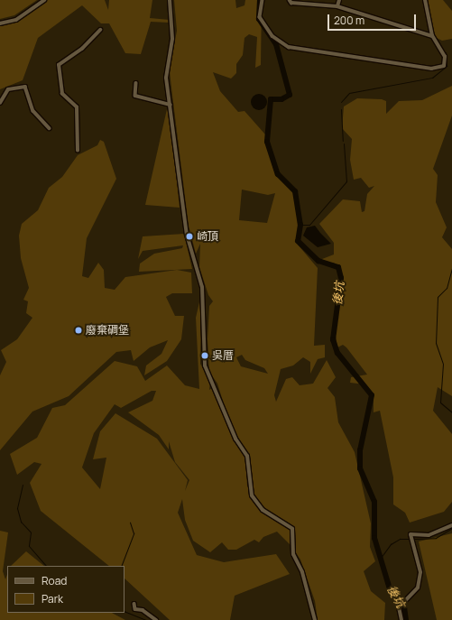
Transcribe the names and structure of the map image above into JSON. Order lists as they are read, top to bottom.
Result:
{
  "water": ["後坑"],
  "places": ["崎頂", "廢棄碉堡", "吳厝"],
  "legend": ["Road", "Park"],
  "scale_bar": "200 m"
}
